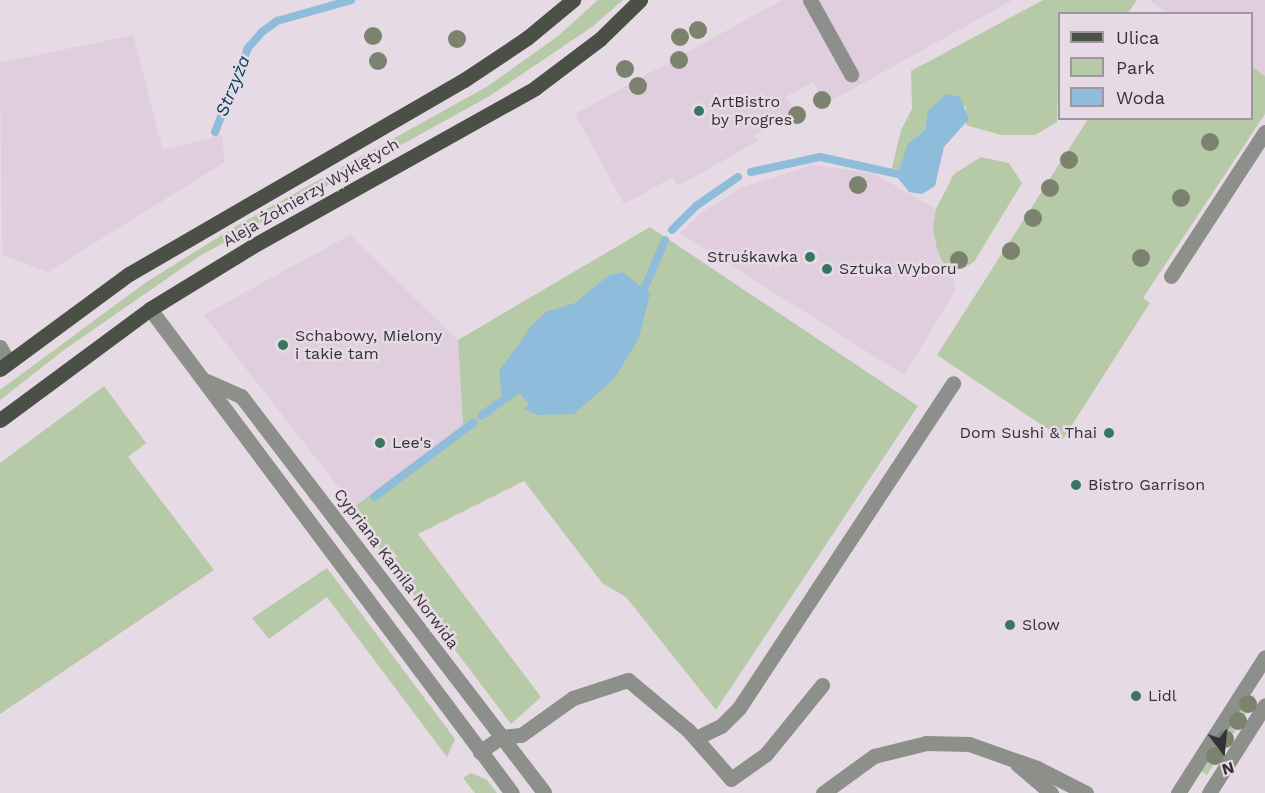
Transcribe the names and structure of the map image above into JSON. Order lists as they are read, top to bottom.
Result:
{
  "streets": {
    "main road": ["Aleja Żołnierzy Wyklętych"],
    "street": ["Cypriana Kamila Norwida"]
  },
  "crossings": [
    ["Aleja Żołnierzy Wyklętych", "Cypriana Kamila Norwida"]
  ],
  "water": ["Strzyża"],
  "places": [
    "ArtBistro by Progres",
    "Struśkawka",
    "Sztuka Wyboru",
    "Schabowy, Mielony i takie tam",
    "Dom Sushi & Thai",
    "Lee's",
    "Bistro Garrison",
    "Slow",
    "Lidl"
  ],
  "legend": ["Ulica", "Park", "Woda"],
  "north": "bottom"
}
